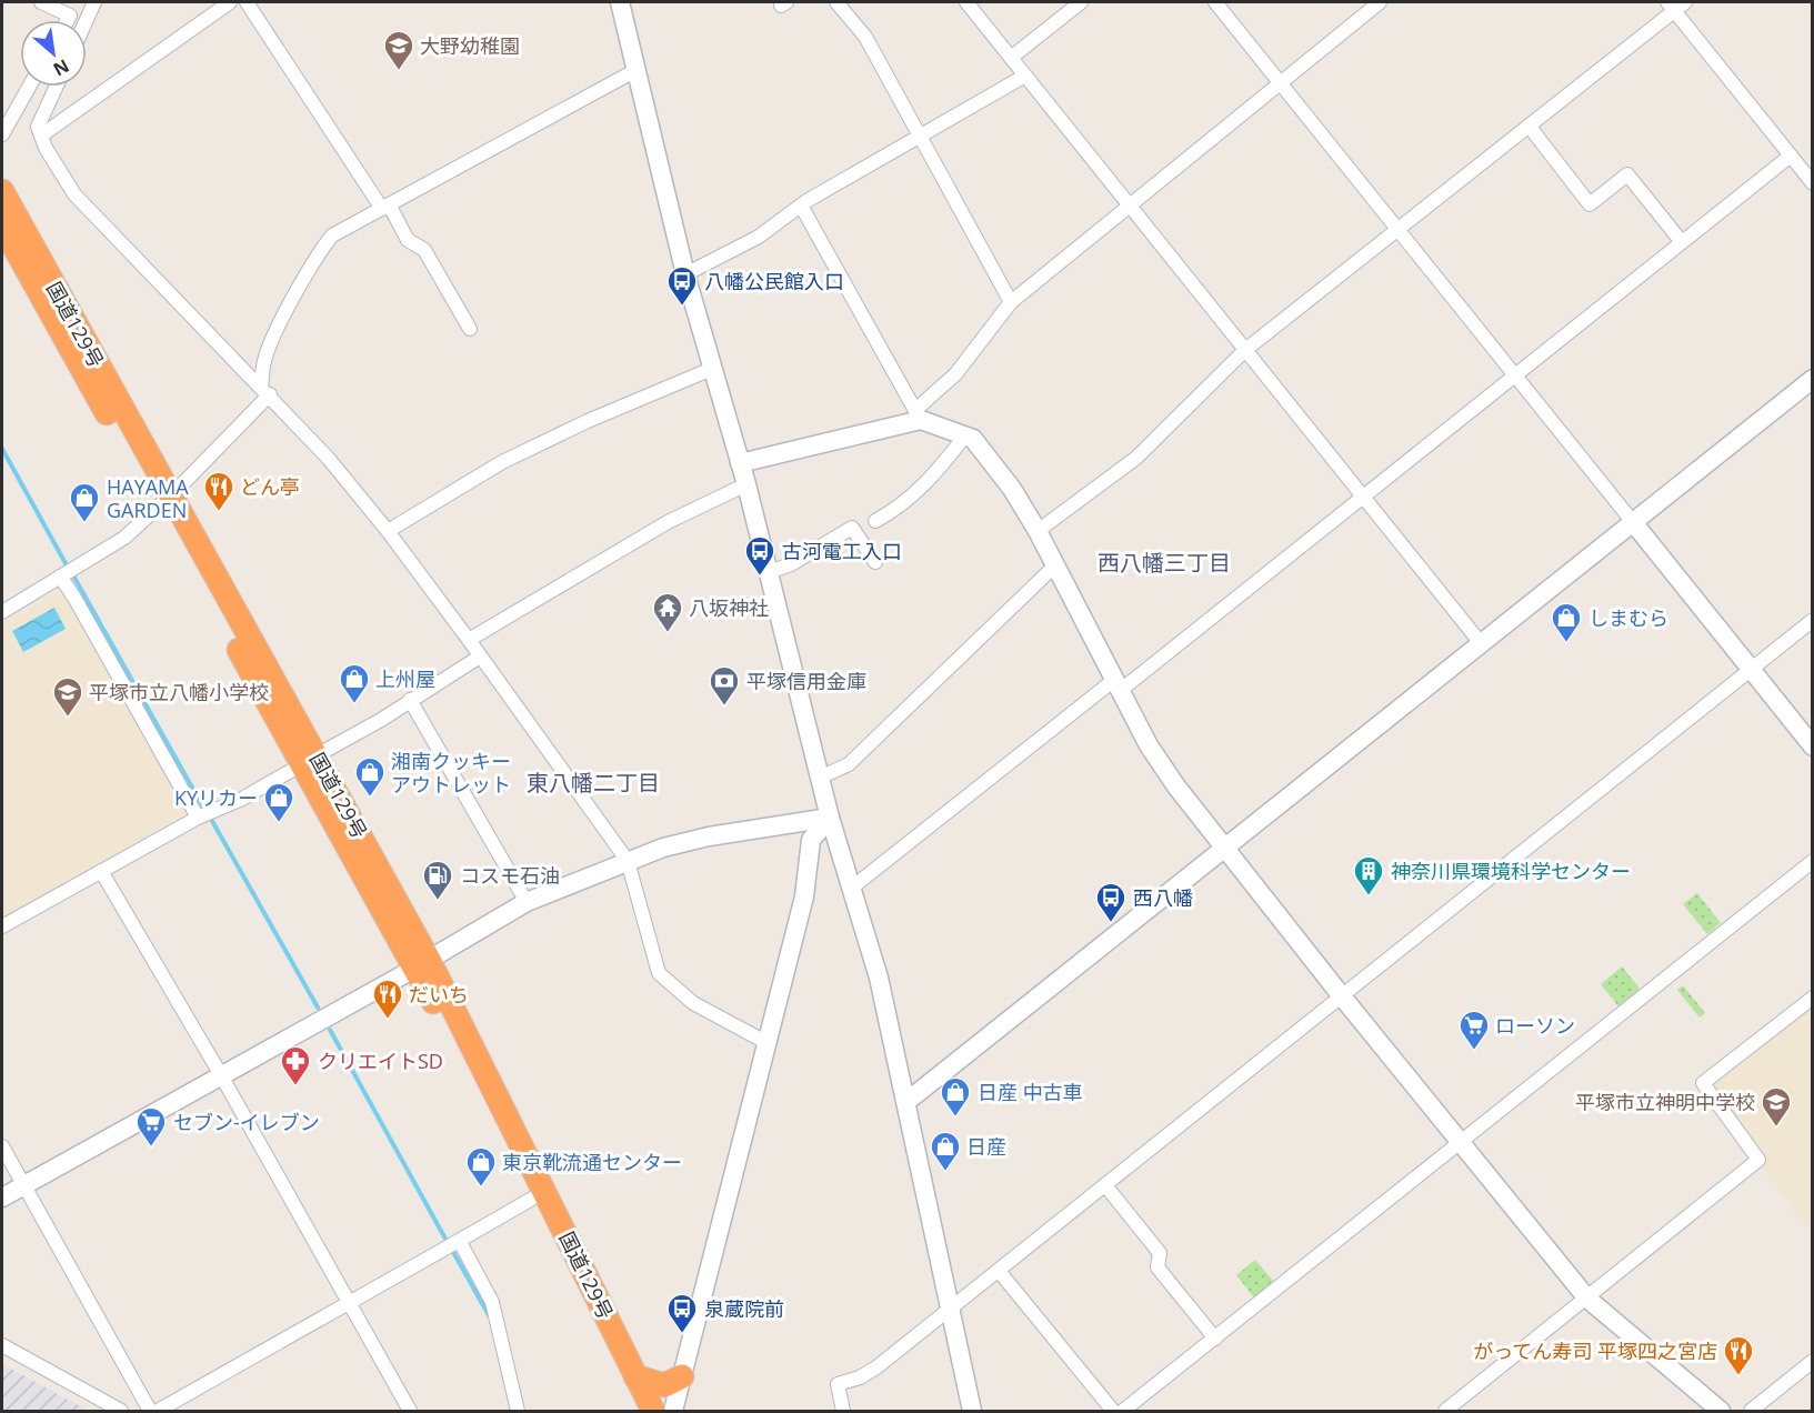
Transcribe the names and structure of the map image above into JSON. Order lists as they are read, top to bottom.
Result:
{
  "streets": {
    "highway": ["国道129号"]
  },
  "districts": ["西八幡三丁目", "東八幡二丁目"],
  "places": {
    "school or university": ["大野幼稚園", "平塚市立八幡小学校", "平塚市立神明中学校"],
    "bus stop": [
      "八幡公民館入口",
      "古河電工入口",
      "西八幡",
      "泉蔵院前"
    ],
    "restaurant": ["どん亭", "だいち", "がってん寿司 平塚四之宮店"],
    "shop": [
      "HAYAMA GARDEN",
      "しまむら",
      "上州屋",
      "湘南クッキー アウトレット",
      "KYリカー",
      "日産 中古車",
      "日産",
      "東京靴流通センター"
    ],
    "temple": ["八坂神社"],
    "bank": ["平塚信用金庫"],
    "building": ["神奈川県環境科学センター"],
    "fuel station": ["コスモ石油"],
    "supermarket": ["ローソン", "セブン-イレブン"],
    "pharmacy": ["クリエイトSD"]
  },
  "north": "bottom right"
}
